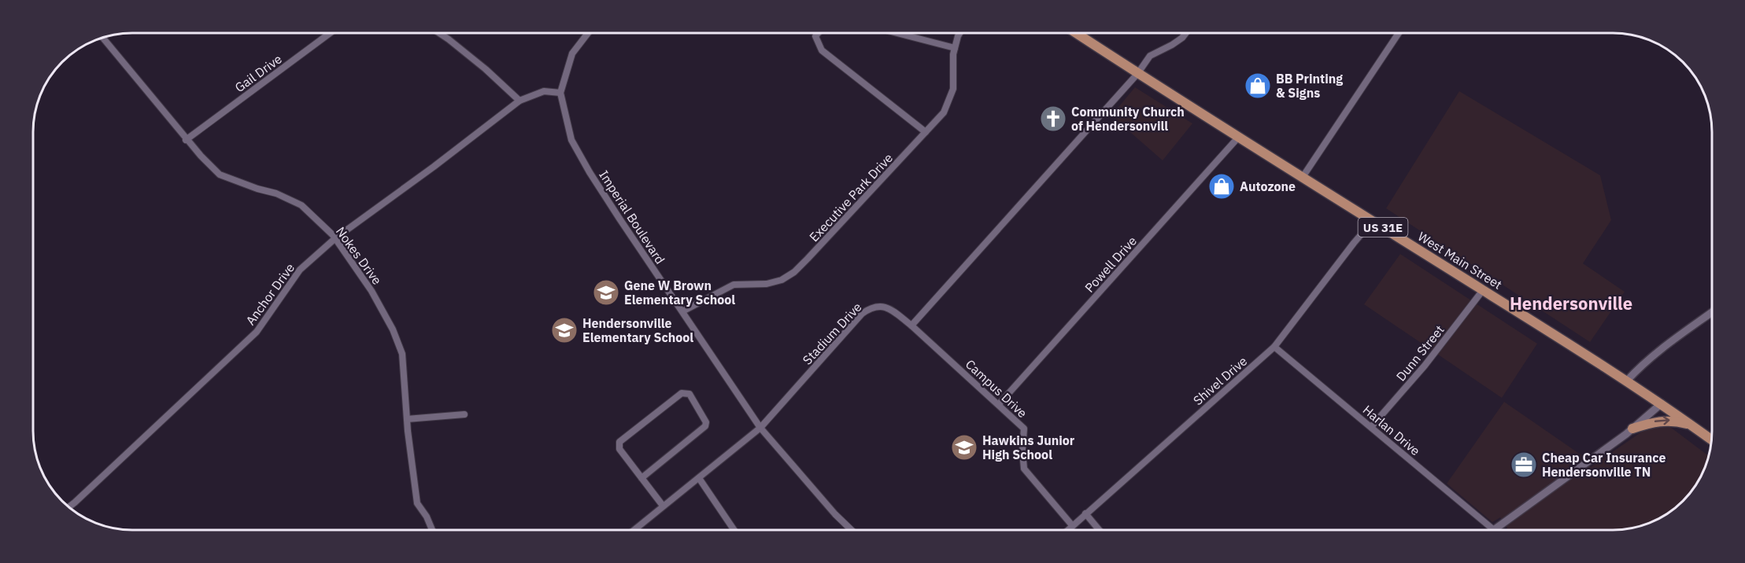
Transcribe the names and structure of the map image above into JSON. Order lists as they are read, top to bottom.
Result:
{
  "streets": {
    "main road": ["US 31E", "West Main Street"],
    "street": [
      "Gail Drive",
      "Executive Park Drive",
      "Imperial Boulevard",
      "Nokes Drive",
      "Powell Drive",
      "Anchor Drive",
      "Stadium Drive",
      "Dunn Street",
      "Shivel Drive",
      "Campus Drive",
      "Harlan Drive"
    ]
  },
  "crossings": [
    ["Gail Drive", "Nokes Drive"],
    ["Executive Park Drive", "Imperial Boulevard"],
    ["Imperial Boulevard", "Anchor Drive"],
    ["Imperial Boulevard", "Stadium Drive"],
    ["Nokes Drive", "Anchor Drive"],
    ["West Main Street", "Powell Drive"],
    ["West Main Street", "Dunn Street"],
    ["West Main Street", "Shivel Drive"],
    ["Powell Drive", "Campus Drive"],
    ["Stadium Drive", "Campus Drive"],
    ["Dunn Street", "Harlan Drive"],
    ["Shivel Drive", "Campus Drive"],
    ["Shivel Drive", "Harlan Drive"]
  ],
  "districts": ["Hendersonville"],
  "places": {
    "shop": ["BB Printing & Signs", "Autozone"],
    "church": ["Community Church of Hendersonvill"],
    "school or university": ["Gene W Brown Elementary School", "Hendersonville Elementary School", "Hawkins Junior High School"],
    "office": ["Cheap Car Insurance Hendersonville TN"]
  }
}
